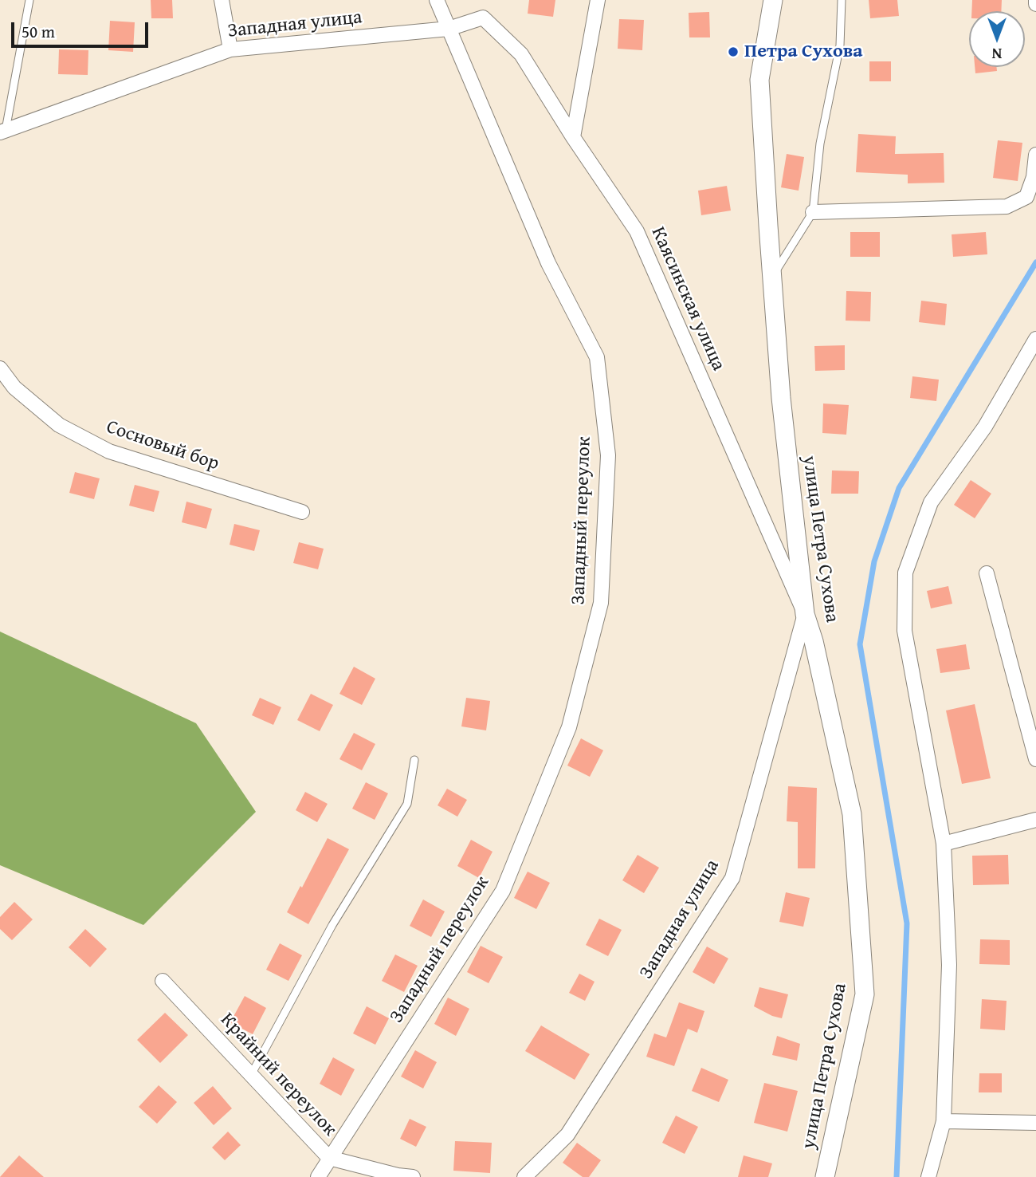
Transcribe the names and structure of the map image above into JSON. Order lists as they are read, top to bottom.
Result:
{
  "streets": {
    "street": [
      "Западная улица",
      "Каясинская улица",
      "Сосновый бор",
      "Западный переулок",
      "улица Петра Сухова",
      "Крайний переулок"
    ]
  },
  "crossings": [
    ["Западная улица", "Каясинская улица"],
    ["Западная улица", "Западный переулок"],
    ["Западная улица", "улица Петра Сухова"],
    ["Каясинская улица", "улица Петра Сухова"],
    ["Западный переулок", "Крайний переулок"]
  ],
  "places": ["Петра Сухова"],
  "scale_bar": "50 m",
  "north": "bottom"
}
